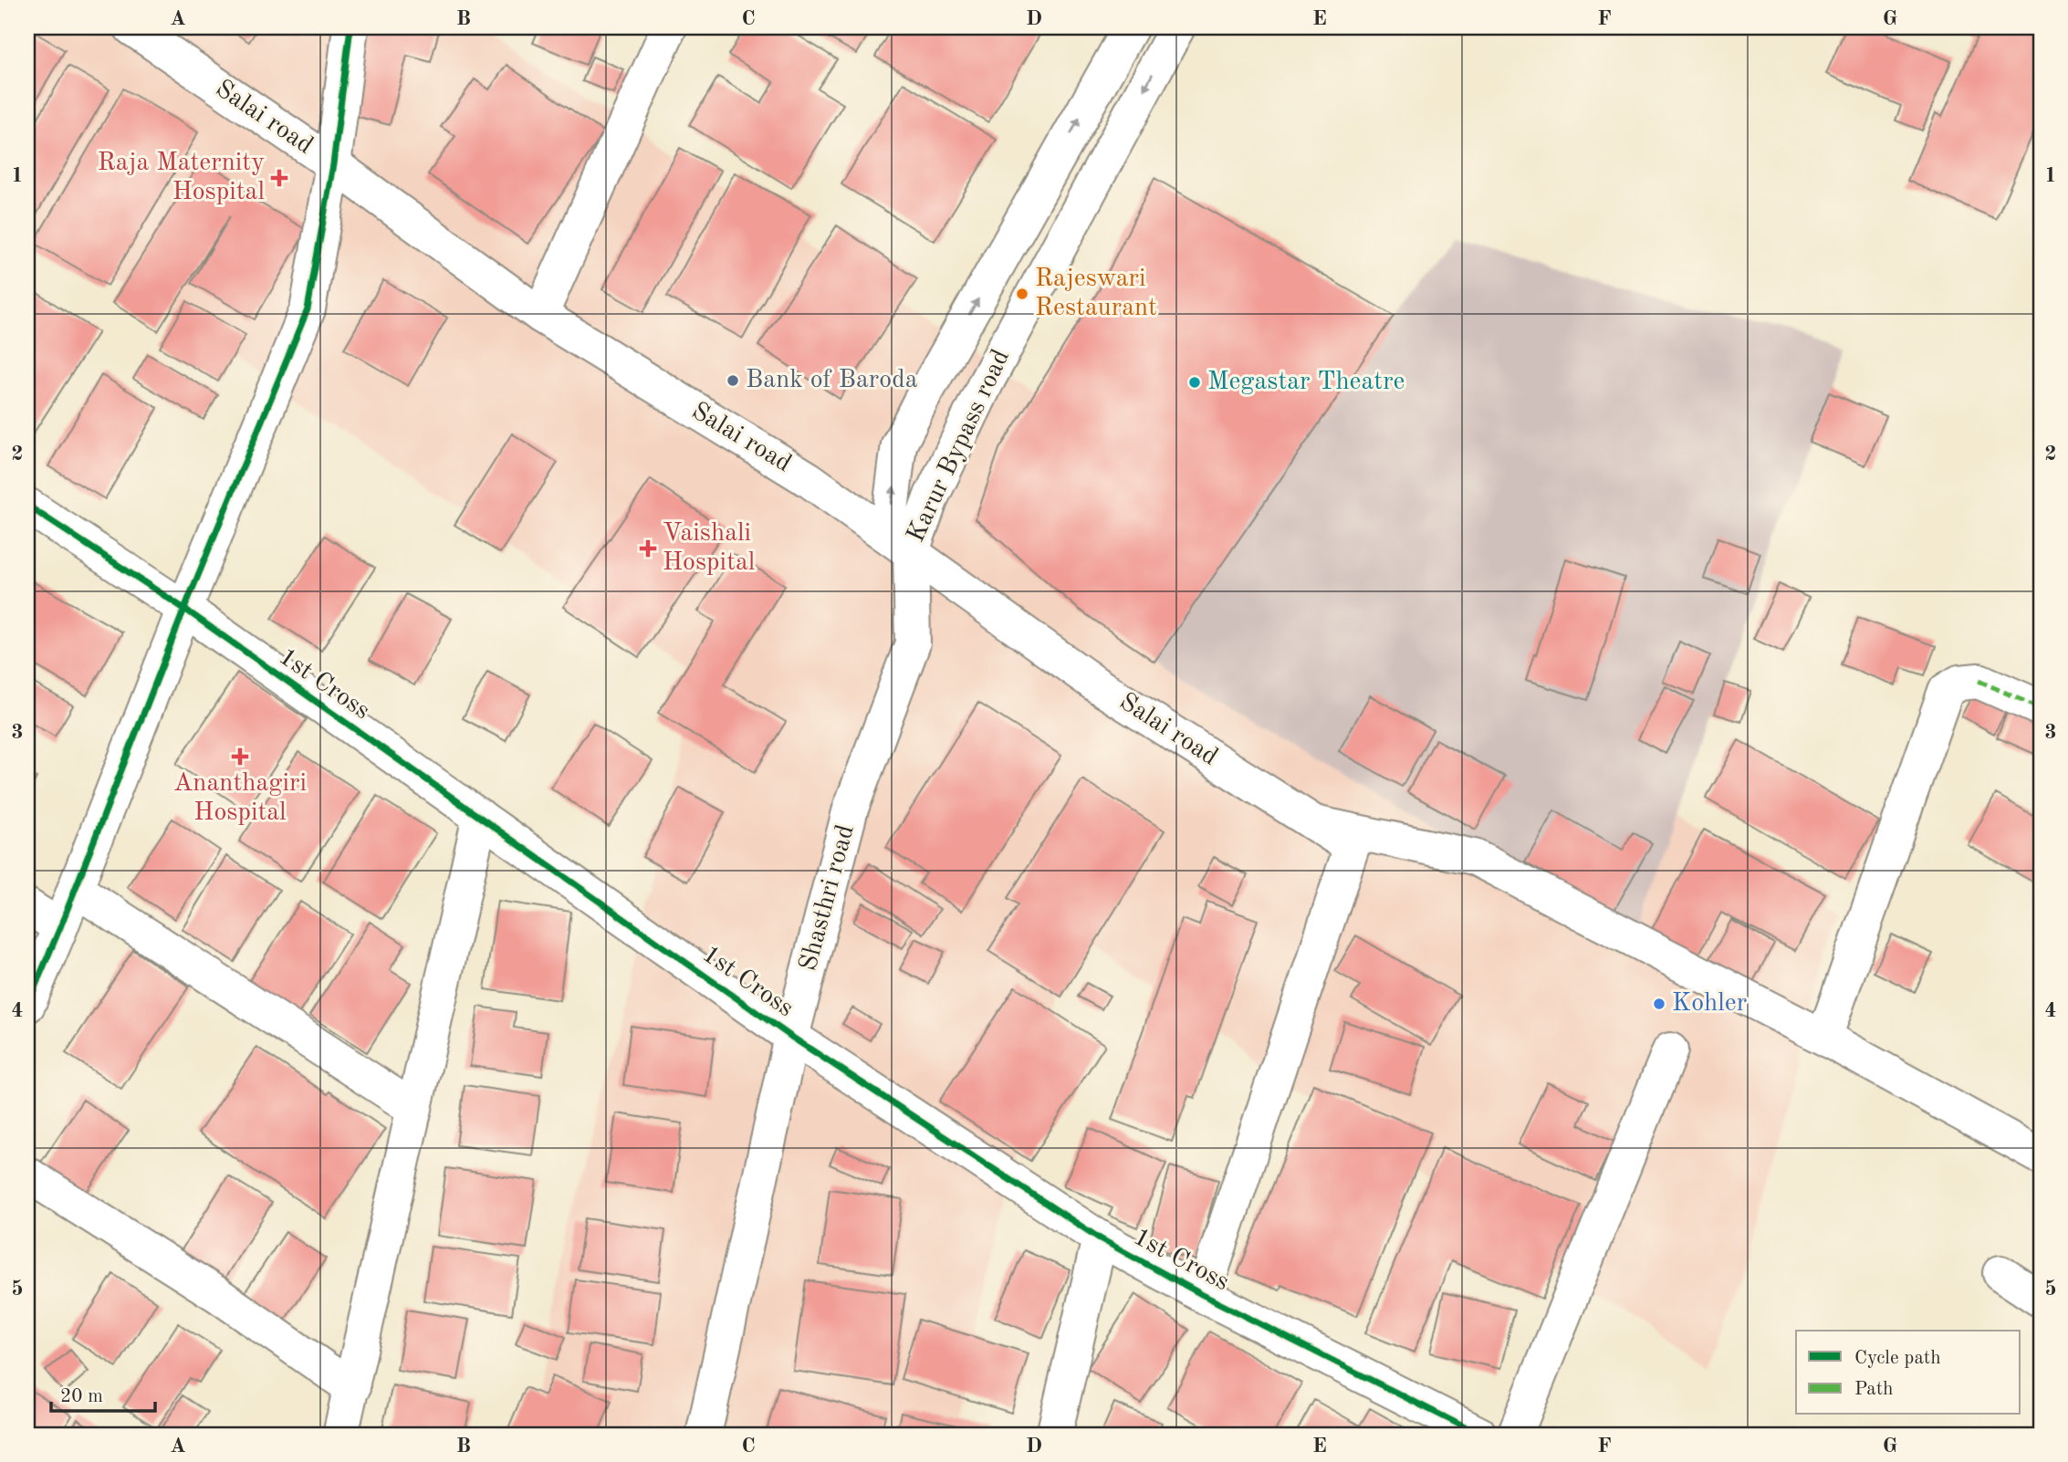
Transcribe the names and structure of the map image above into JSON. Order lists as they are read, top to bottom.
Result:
{
  "streets": {
    "street": [
      "Salai road",
      "Karur Bypass road",
      "1st Cross",
      "Shasthri road"
    ]
  },
  "crossings": [
    ["Salai road", "Karur Bypass road"],
    ["Salai road", "1st Cross"],
    ["Salai road", "Shasthri road"],
    ["Karur Bypass road", "Shasthri road"],
    ["1st Cross", "Shasthri road"]
  ],
  "places": {
    "health": ["Raja Maternity Hospital", "Vaishali Hospital", "Ananthagiri Hospital"],
    "other": [
      "Rajeswari Restaurant",
      "Bank of Baroda",
      "Megastar Theatre",
      "Kohler"
    ]
  },
  "legend": ["Cycle path", "Path"],
  "scale_bar": "20 m",
  "grid": {
    "columns": [
      "A",
      "B",
      "C",
      "D",
      "E",
      "F",
      "G"
    ],
    "rows": [
      "1",
      "2",
      "3",
      "4",
      "5"
    ]
  }
}
